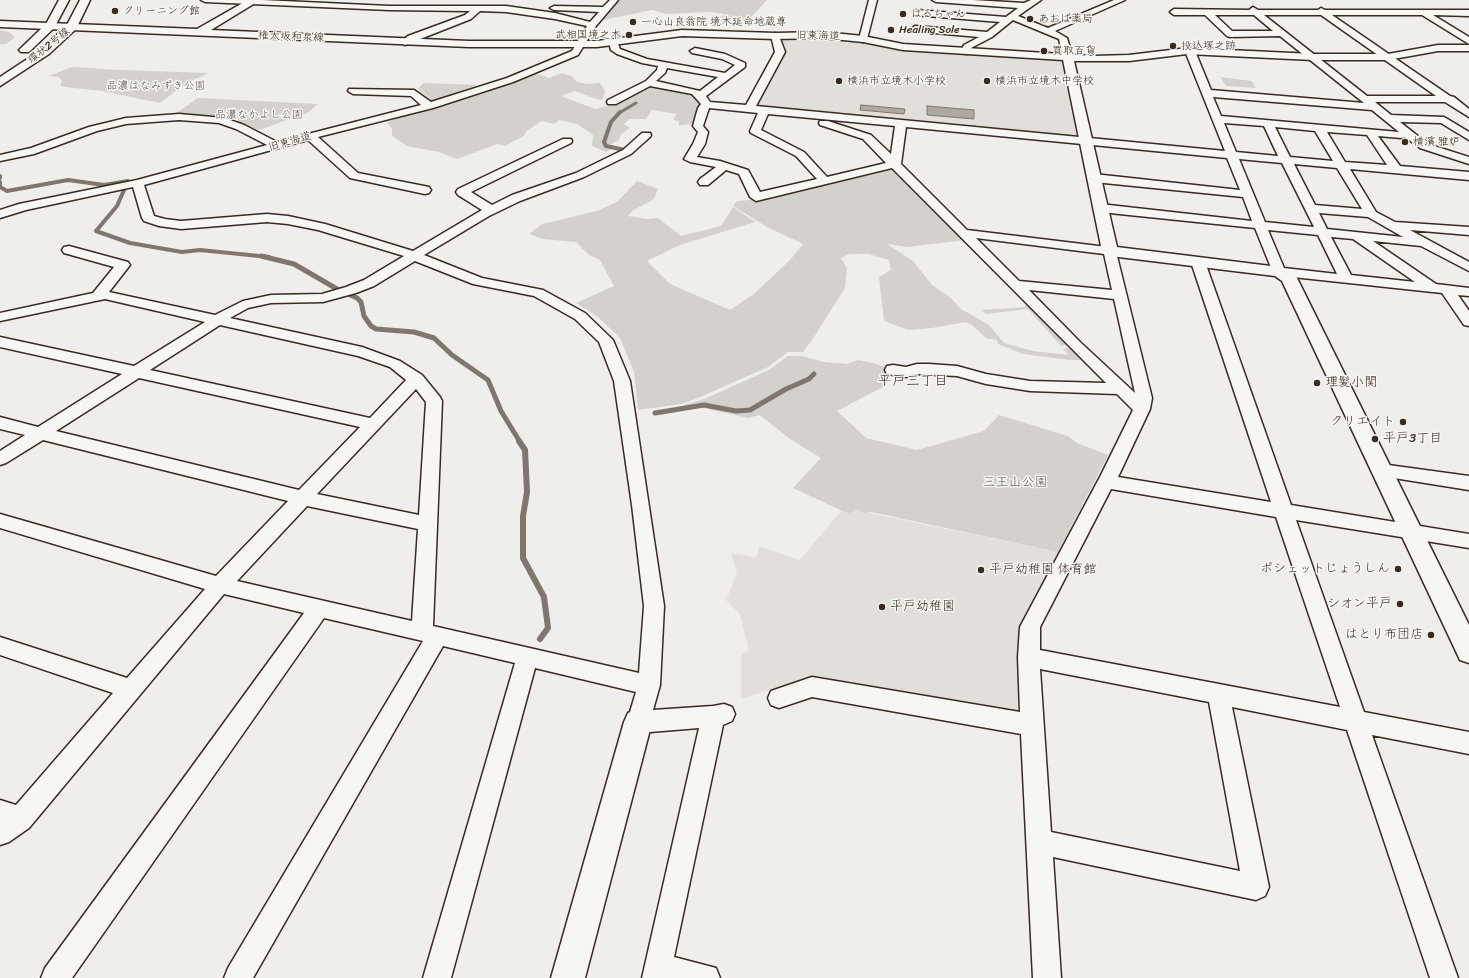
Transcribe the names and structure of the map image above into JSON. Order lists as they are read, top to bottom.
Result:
{
  "streets": {
    "street": ["旧東海道", "権太坂和泉線", "環状2号線"]
  },
  "crossings": [
    ["旧東海道", "権太坂和泉線"],
    ["権太坂和泉線", "環状2号線"]
  ],
  "districts": ["平戸三丁目"],
  "parks": ["品濃はなみずき公園", "品濃なかよし公園", "三王山公園"],
  "places": [
    "クリーニング館",
    "はるちゃん",
    "あおば薬局",
    "一心山良翁院 境木延命地蔵尊",
    "Healing Sole",
    "武相国境之木",
    "投込塚之跡",
    "買取百貨",
    "横浜市立境木小学校",
    "横浜市立境木中学校",
    "横濱 雅炉",
    "理髪小関",
    "クリエイト",
    "平戸3丁目",
    "ポシェットじょうしん",
    "平戸幼稚園 体育館",
    "シオン平戸",
    "平戸幼稚園",
    "はとり布団店"
  ]
}
